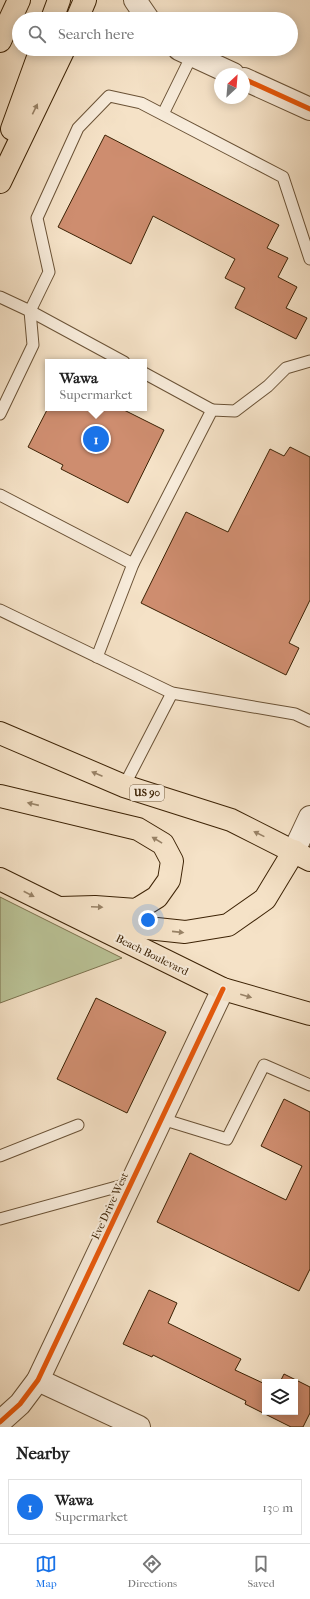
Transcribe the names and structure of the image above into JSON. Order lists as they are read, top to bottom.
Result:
{
  "streets": {
    "highway": ["US 90", "Beach Boulevard"],
    "street": ["Eve Drive West"]
  },
  "crossings": [
    ["Beach Boulevard", "Eve Drive West"]
  ],
  "north": "top right",
  "page": {
    "search": "Search here",
    "popup": ["Wawa", "Supermarket"],
    "pins": "1",
    "heading": "Nearby",
    "list": [
      {
        "mark": "1",
        "name": "Wawa",
        "note": "Supermarket",
        "value": "130 m"
      }
    ],
    "nav": ["Map", "Directions", "Saved"]
  }
}
